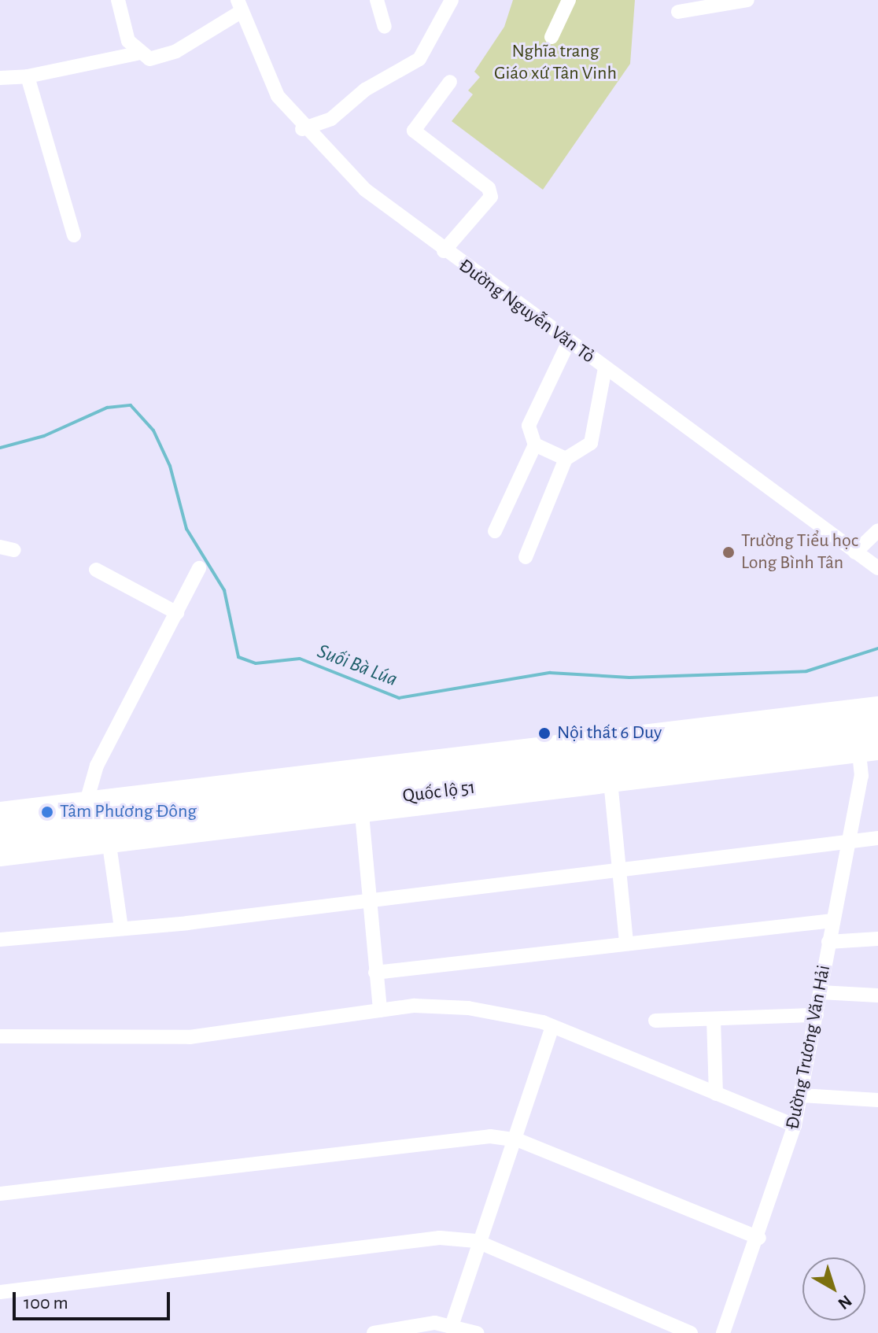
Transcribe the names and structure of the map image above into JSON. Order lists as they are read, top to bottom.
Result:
{
  "streets": {
    "highway": ["Quốc lộ 51"],
    "street": ["Đường Nguyễn Văn Tỏ", "Đường Trương Văn Hải"]
  },
  "crossings": [
    ["Quốc lộ 51", "Đường Trương Văn Hải"]
  ],
  "water": ["Suối Bà Lúa"],
  "parks": ["Nghĩa trang Giáo xứ Tân Vinh"],
  "places": ["Trường Tiểu học Long Bình Tân", "Nội thất 6 Duy", "Tâm Phương Đông"],
  "scale_bar": "100 m",
  "north": "bottom right"
}
